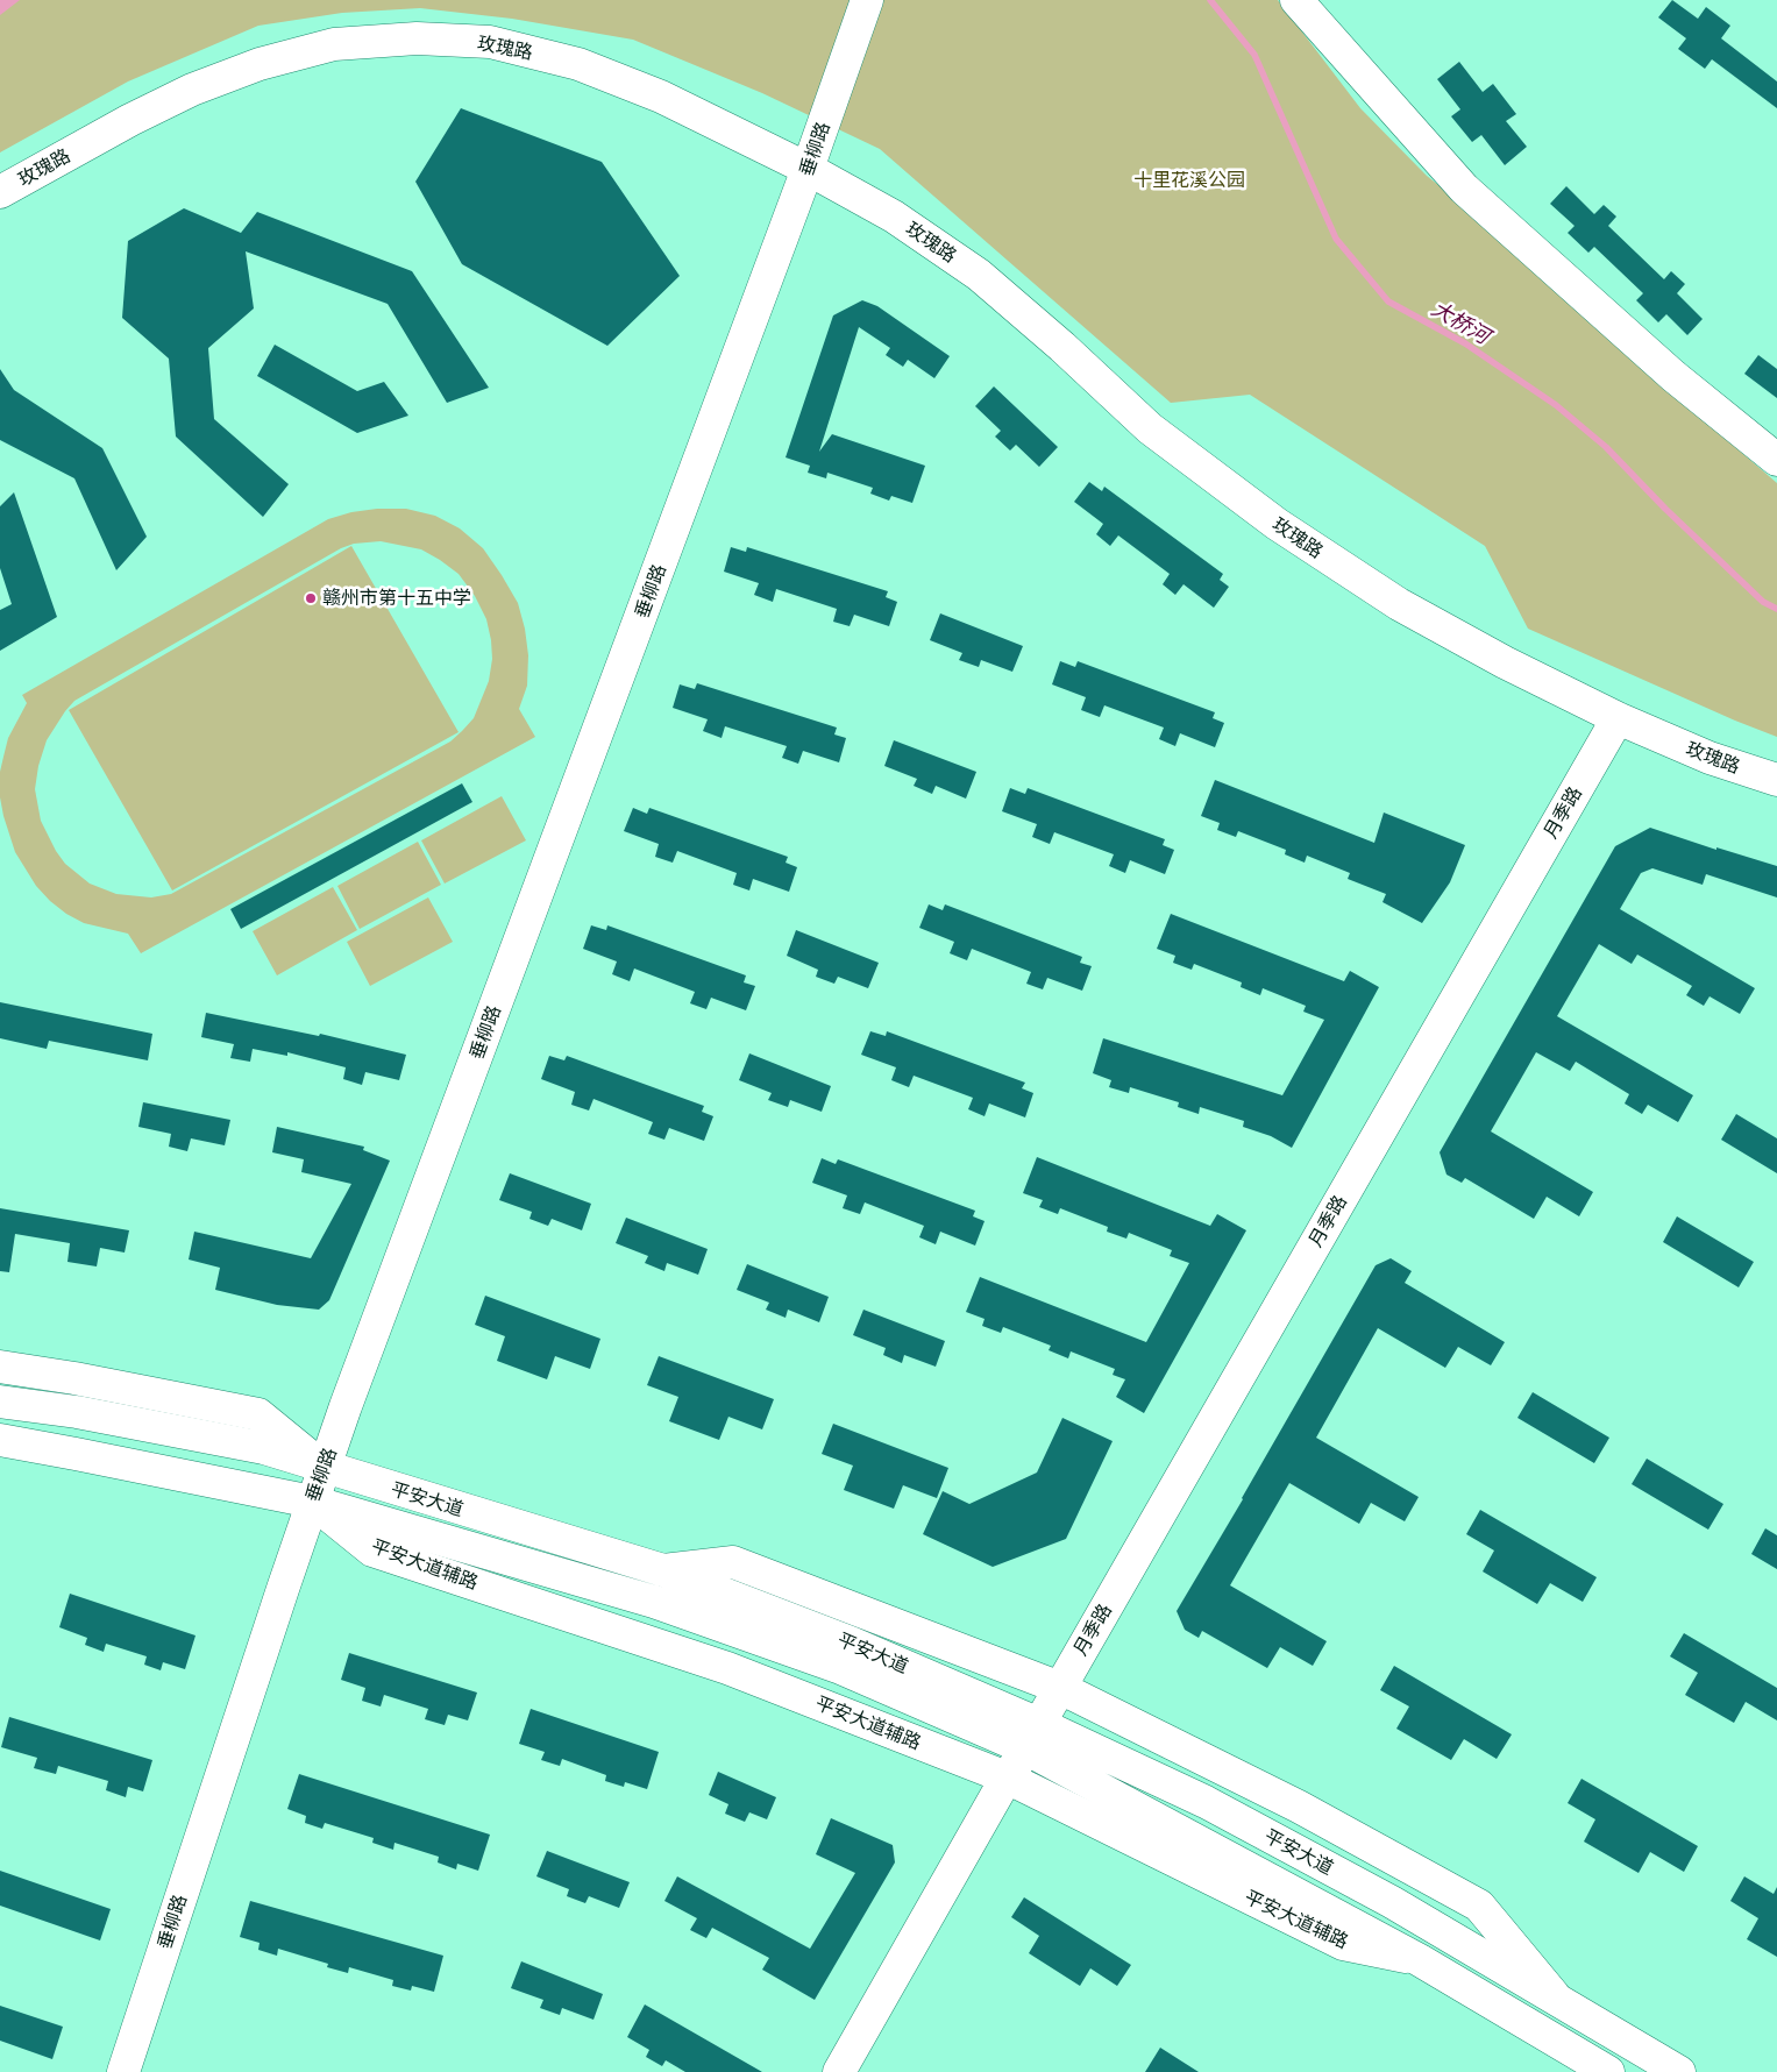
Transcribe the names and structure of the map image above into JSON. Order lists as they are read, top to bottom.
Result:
{
  "streets": {
    "street": [
      "玫瑰路",
      "垂柳路",
      "月季路",
      "平安大道",
      "平安大道辅路"
    ]
  },
  "crossings": [
    ["玫瑰路", "垂柳路"],
    ["玫瑰路", "月季路"],
    ["垂柳路", "平安大道"],
    ["垂柳路", "平安大道辅路"],
    ["月季路", "平安大道"],
    ["月季路", "平安大道辅路"],
    ["平安大道", "平安大道辅路"]
  ],
  "water": ["大桥河"],
  "parks": ["十里花溪公园"],
  "places": ["赣州市第十五中学"]
}
